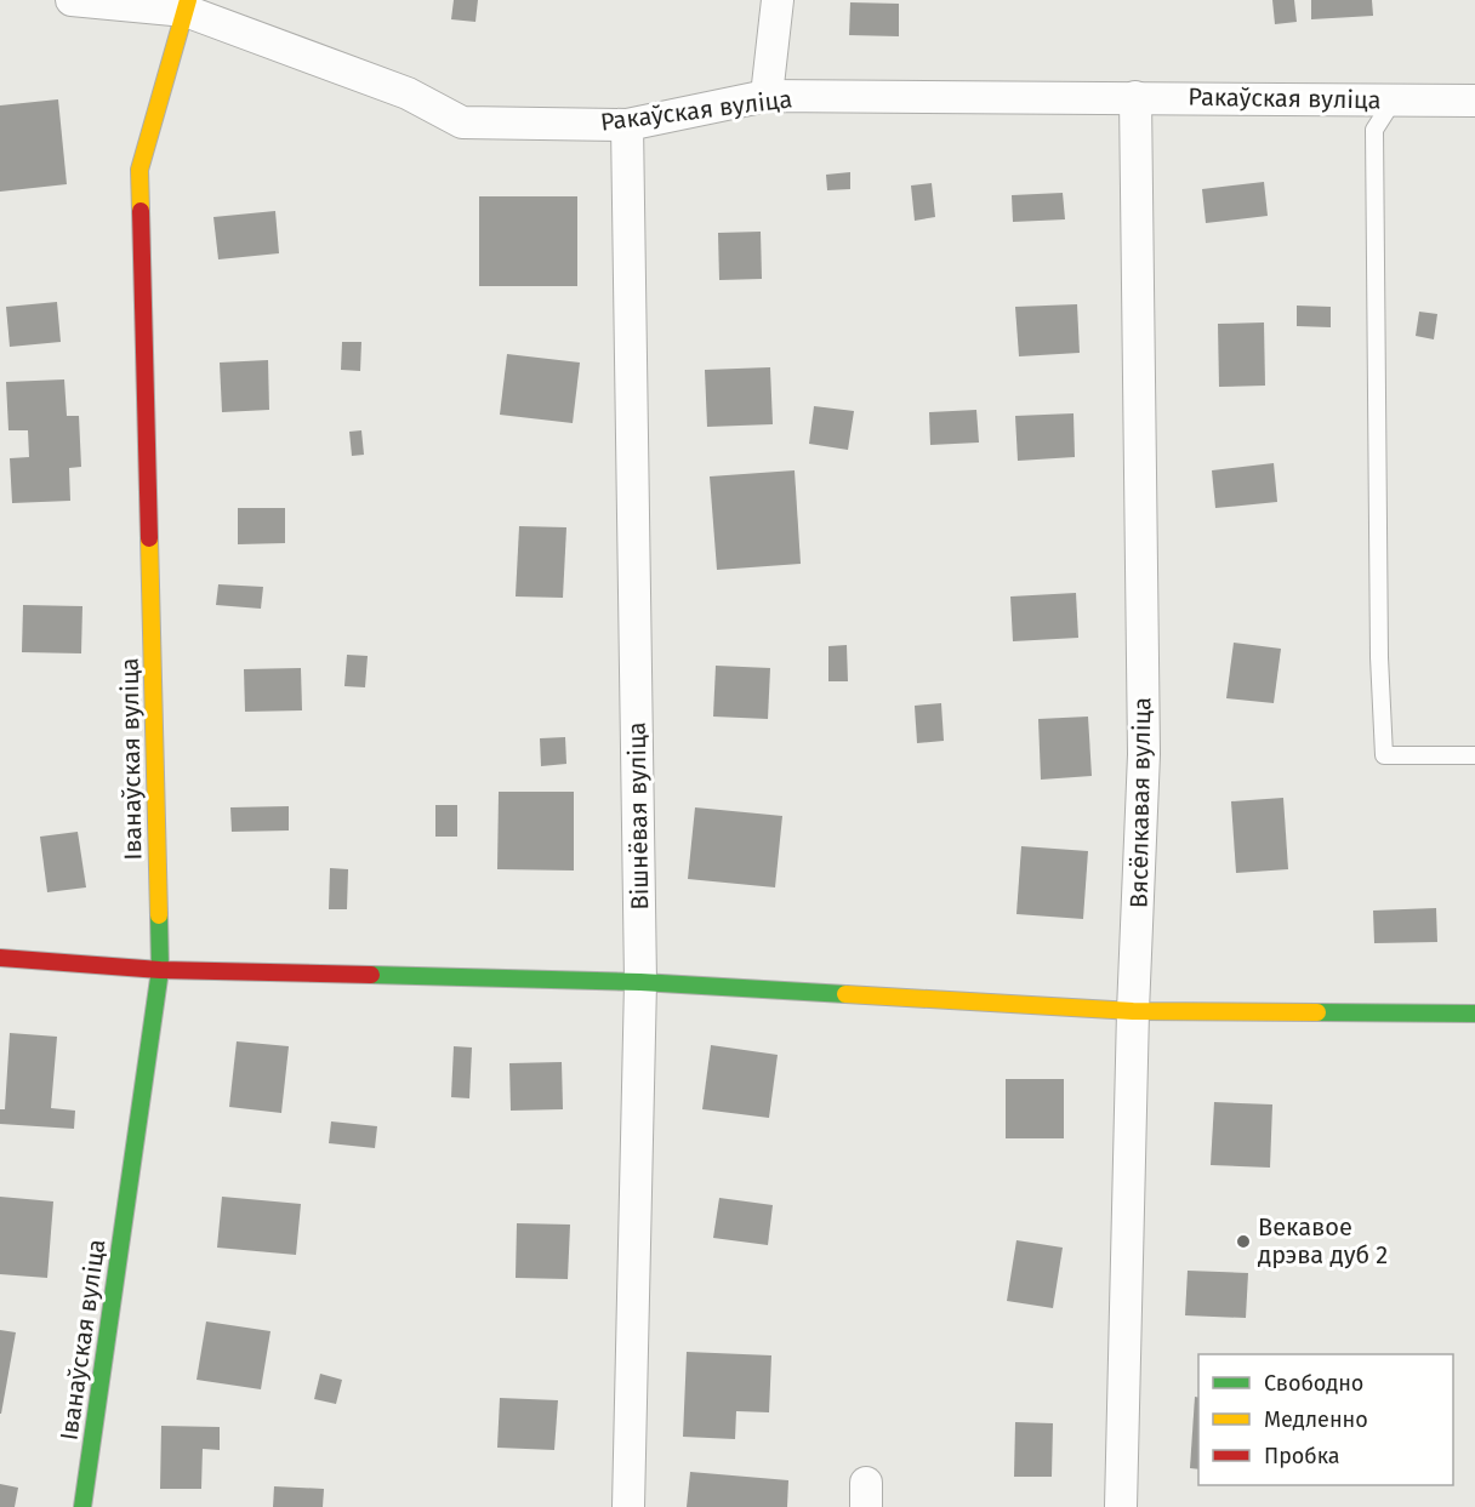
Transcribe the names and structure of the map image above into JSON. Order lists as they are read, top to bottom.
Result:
{
  "streets": {
    "street": [
      "Ракаўская вуліца",
      "Іванаўская вуліца",
      "Вясёлкавая вуліца",
      "Вішнёвая вуліца"
    ]
  },
  "crossings": [
    ["Ракаўская вуліца", "Іванаўская вуліца"],
    ["Ракаўская вуліца", "Вясёлкавая вуліца"],
    ["Ракаўская вуліца", "Вішнёвая вуліца"]
  ],
  "places": ["Векавое дрэва дуб 2"],
  "legend": ["Свободно", "Медленно", "Пробка"]
}
